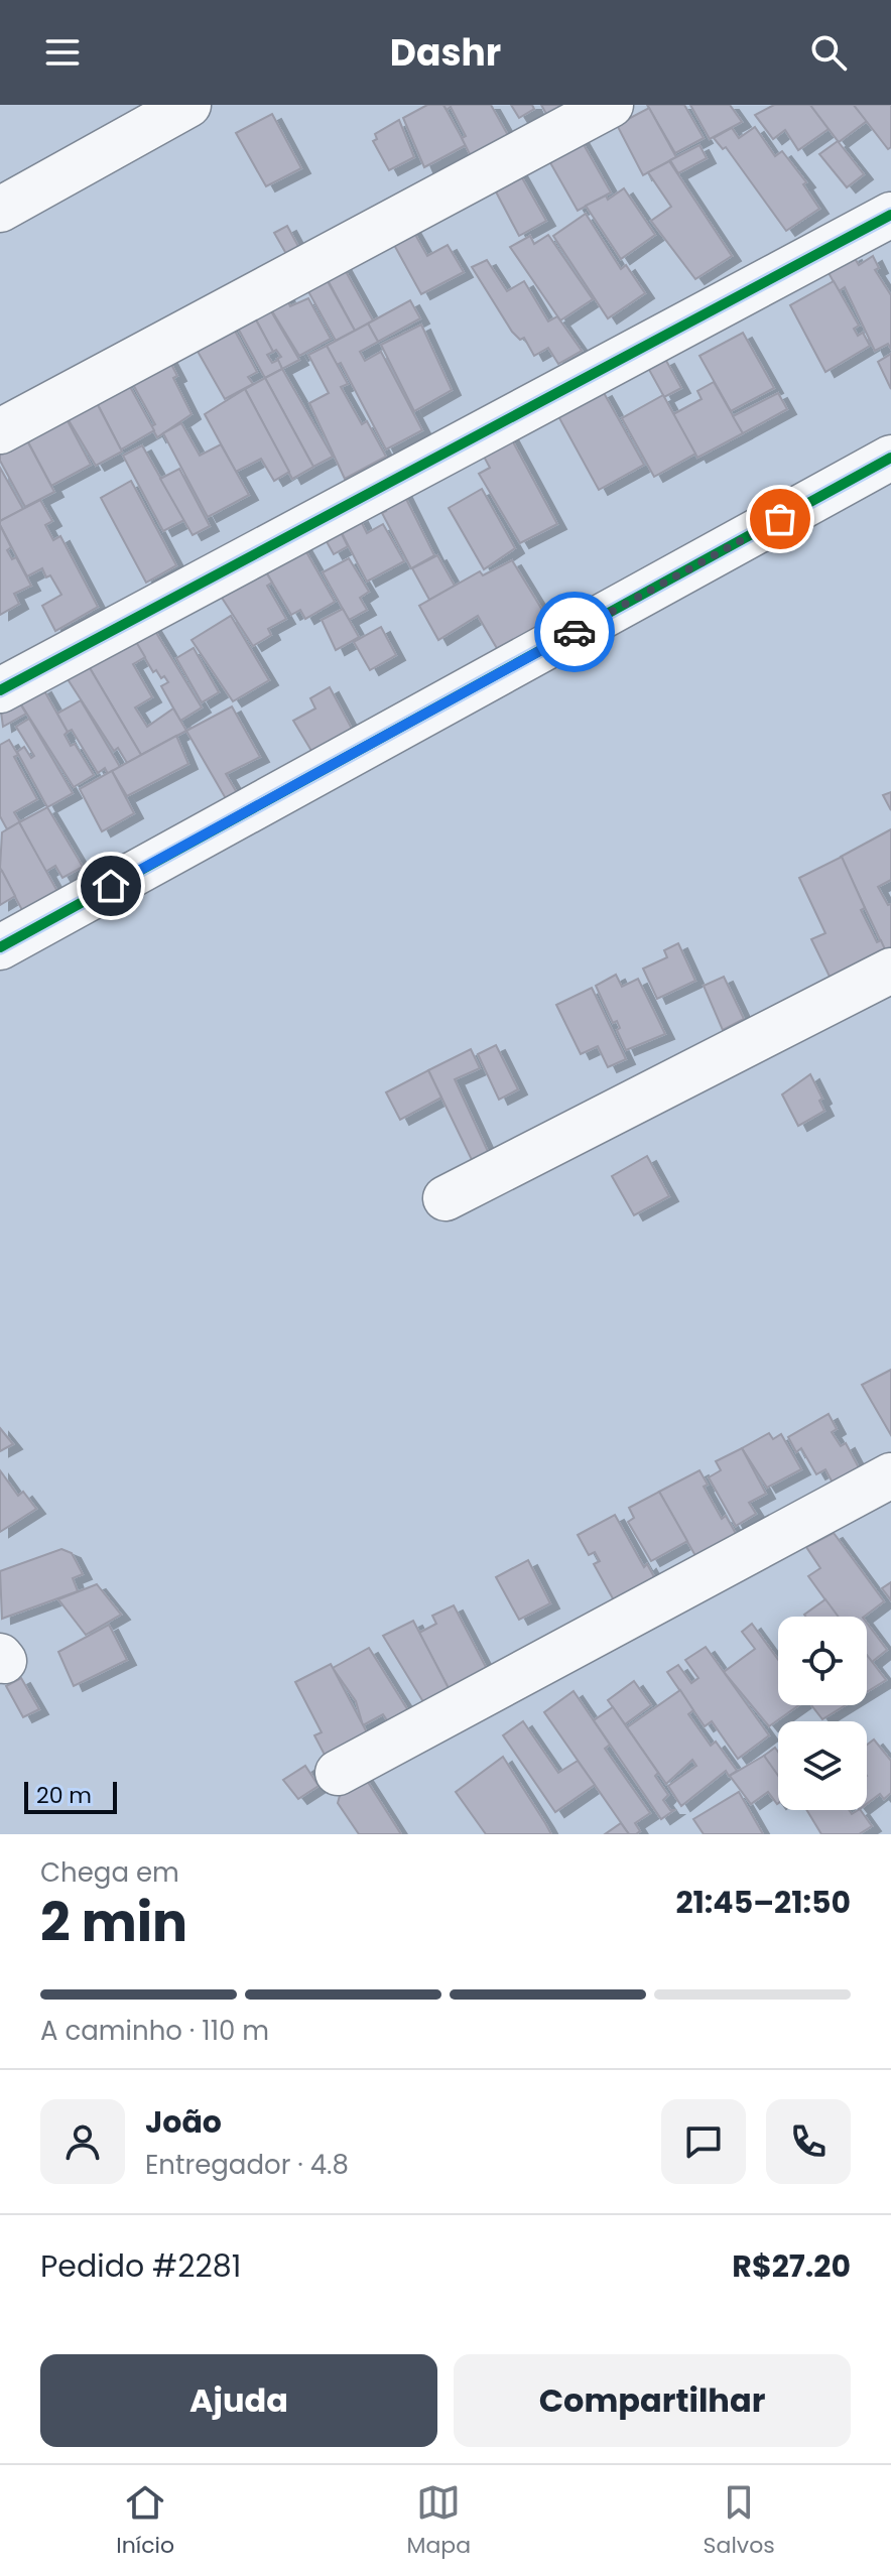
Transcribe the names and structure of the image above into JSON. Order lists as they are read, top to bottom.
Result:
{
  "scale_bar": "20 m",
  "page": {
    "header": "Dashr",
    "scale": "20 m",
    "heading": ["2 min", "Chega em", "21:45–21:50"],
    "panel": [
      "João",
      "Entregador · 4.8",
      "Pedido #2281",
      "R$27.20"
    ],
    "bar": "A caminho · 110 m",
    "buttons": ["Ajuda", "Compartilhar"],
    "tabs": ["Início", "Mapa", "Salvos"]
  }
}
